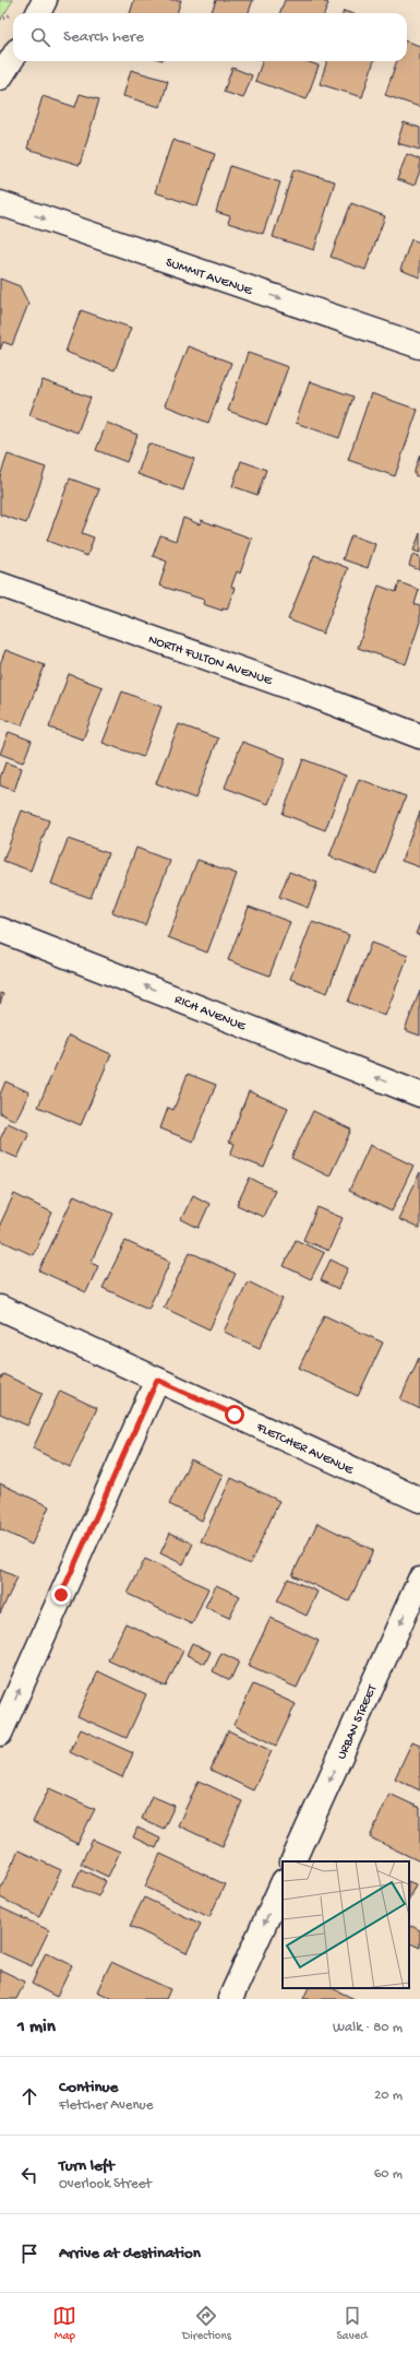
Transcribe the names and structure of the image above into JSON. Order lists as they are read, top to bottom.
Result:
{
  "streets": {
    "street": [
      "SUMMIT AVENUE",
      "NORTH FULTON AVENUE",
      "RICH AVENUE",
      "FLETCHER AVENUE",
      "URBAN STREET"
    ]
  },
  "one_way": ["SUMMIT AVENUE", "RICH AVENUE", "URBAN STREET"],
  "page": {
    "search": "Search here",
    "heading": ["1 min", "Walk · 80 m"],
    "list": [
      ["Continue", "Fletcher Avenue", "20 m"],
      ["Turn left", "Overlook Street", "60 m"],
      "Arrive at destination"
    ],
    "nav": ["Map", "Directions", "Saved"]
  }
}
